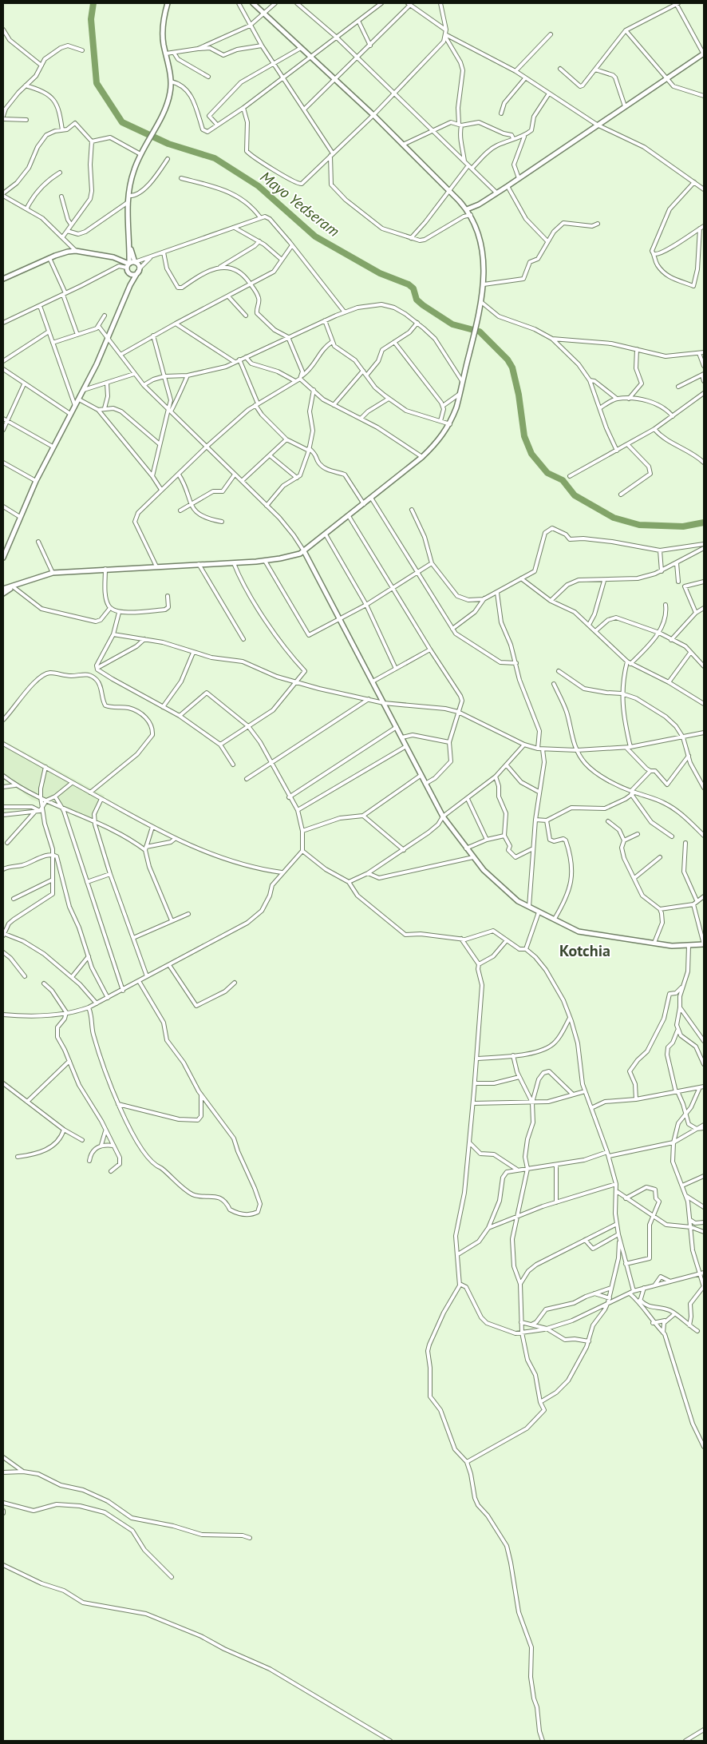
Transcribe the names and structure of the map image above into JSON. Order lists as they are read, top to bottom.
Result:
{
  "districts": ["Kotchia"],
  "water": ["Mayo Yedseram"]
}
